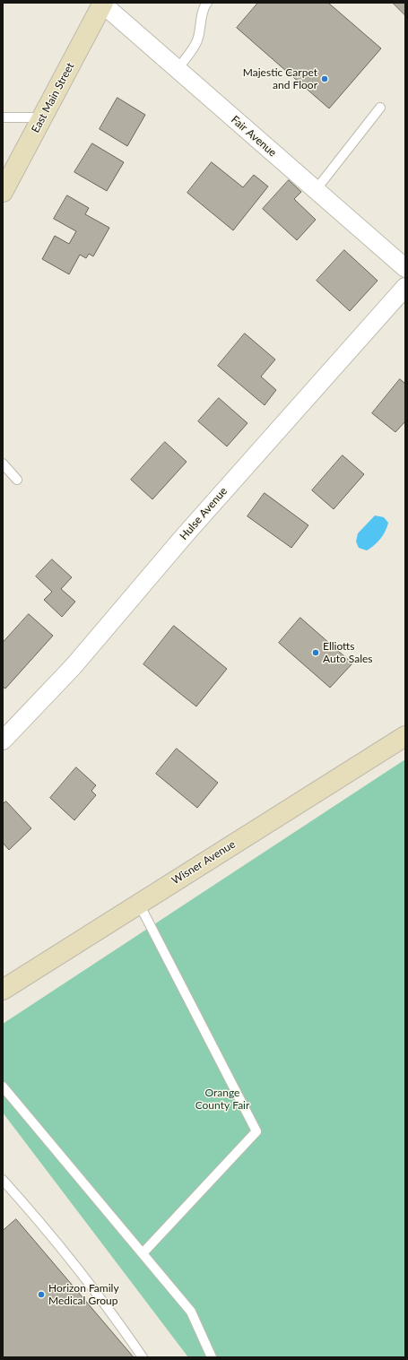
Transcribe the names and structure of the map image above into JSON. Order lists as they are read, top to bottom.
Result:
{
  "streets": {
    "street": [
      "East Main Street",
      "Fair Avenue",
      "Hulse Avenue",
      "Wisner Avenue"
    ]
  },
  "crossings": [
    ["East Main Street", "Fair Avenue"]
  ],
  "parks": ["Orange County Fair"],
  "places": ["Majestic Carpet and Floor", "Elliotts Auto Sales", "Horizon Family Medical Group"]
}
